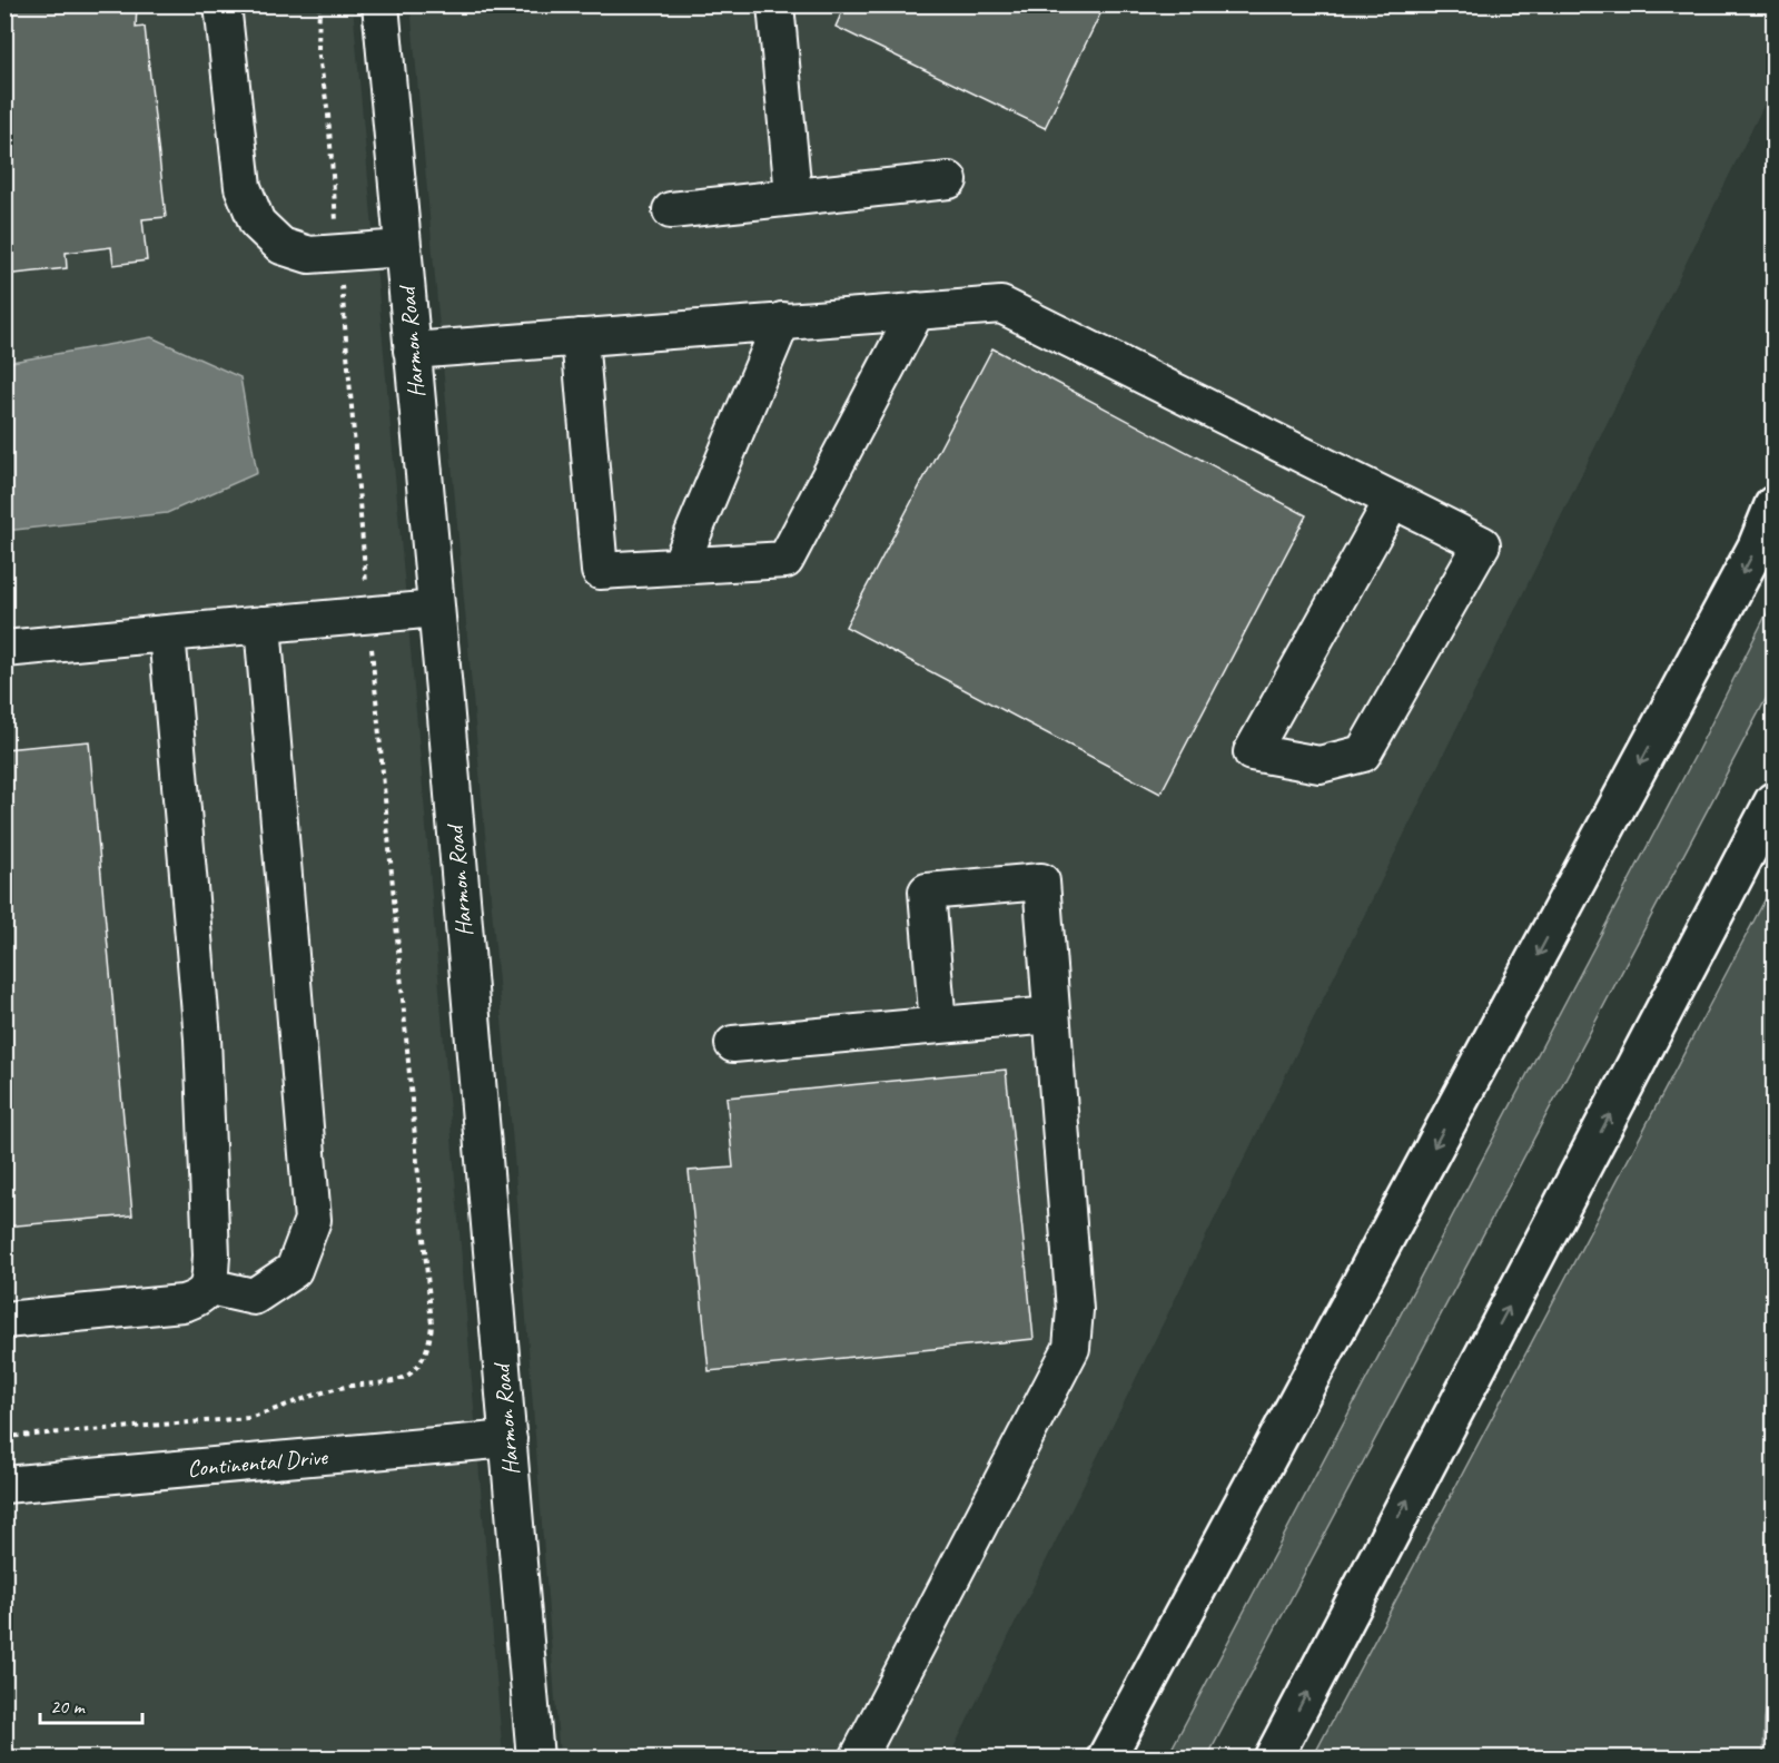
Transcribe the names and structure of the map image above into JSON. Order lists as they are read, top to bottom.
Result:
{
  "streets": {
    "street": ["Harmon Road", "Continental Drive"]
  },
  "crossings": [
    ["Harmon Road", "Continental Drive"]
  ],
  "scale_bar": "20 m"
}
